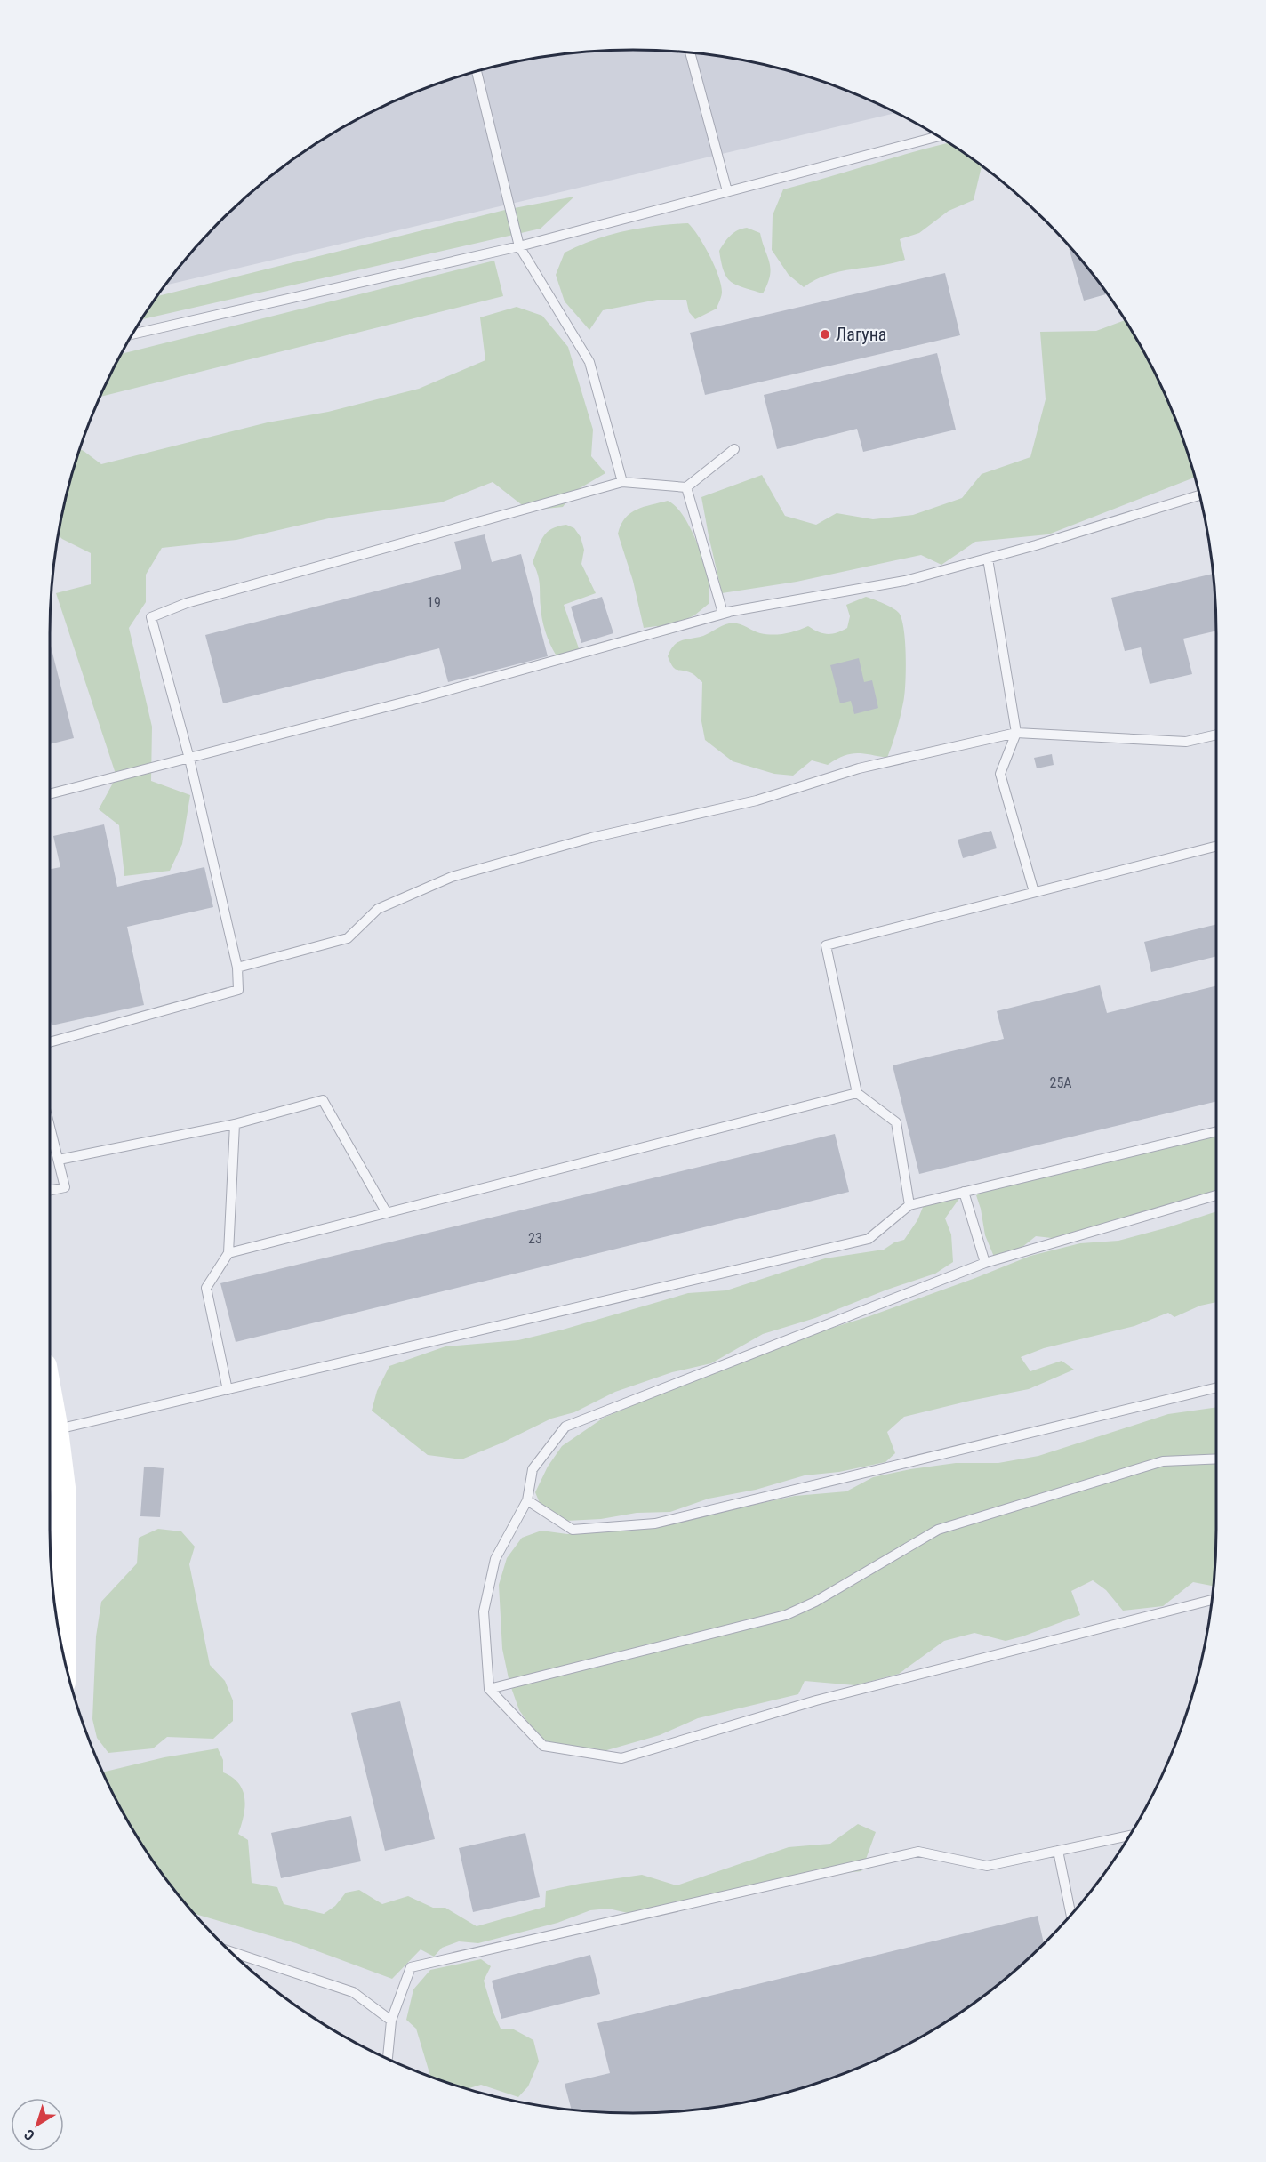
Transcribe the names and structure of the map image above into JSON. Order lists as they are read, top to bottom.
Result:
{
  "places": ["Лагуна"],
  "house_numbers": ["19", "25А", "23"],
  "north": "bottom left"
}
